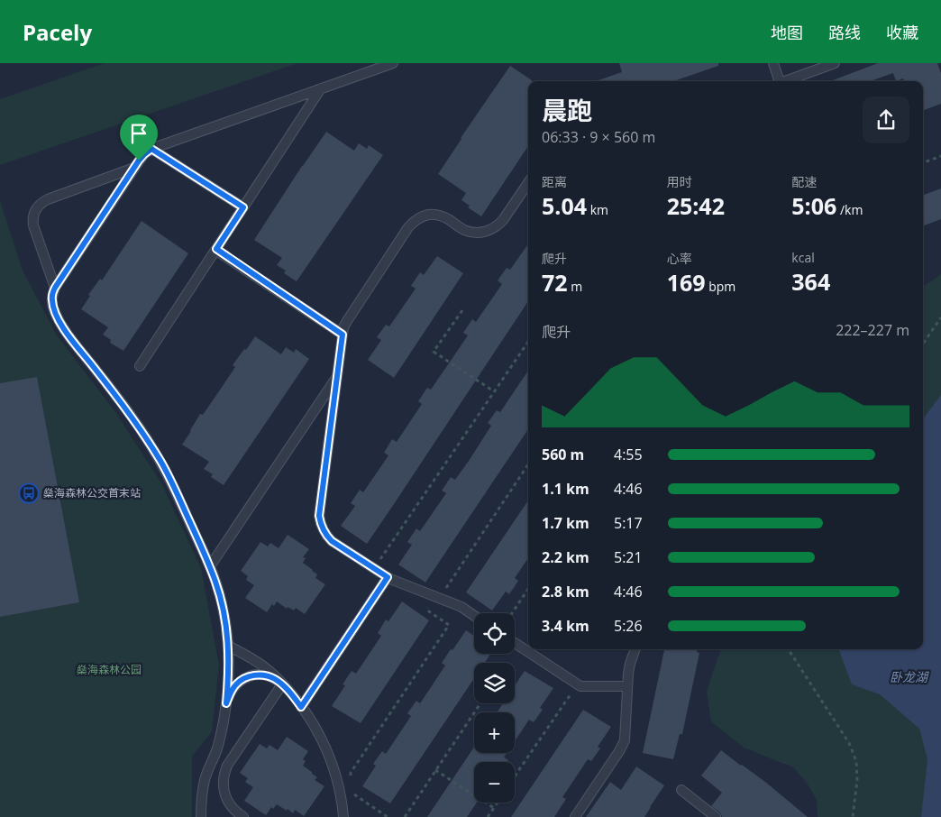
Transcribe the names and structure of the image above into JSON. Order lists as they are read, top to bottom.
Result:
{
  "water": ["卧龙湖"],
  "parks": ["燊海森林公园"],
  "places": {
    "bus stop": ["燊海森林公交首末站"]
  },
  "page": {
    "header": "Pacely",
    "nav": ["地图", "路线", "收藏"],
    "heading": ["晨跑", "06:33 · 9 × 560 m"],
    "stats": [
      ["距离", "5.04 km"],
      ["用时", "25:42"],
      ["配速", "5:06 /km"],
      ["爬升", "72 m"],
      ["心率", "169 bpm"],
      ["kcal", "364"]
    ],
    "chart": ["爬升", "222–227 m"],
    "list": [
      {
        "name": "560 m",
        "note": "4:55"
      },
      {
        "name": "1.1 km",
        "note": "4:46"
      },
      {
        "name": "1.7 km",
        "note": "5:17"
      },
      {
        "name": "2.2 km",
        "note": "5:21"
      },
      {
        "name": "2.8 km",
        "note": "4:46"
      },
      {
        "name": "3.4 km",
        "note": "5:26"
      }
    ],
    "map_buttons": ["+", "−"]
  }
}
